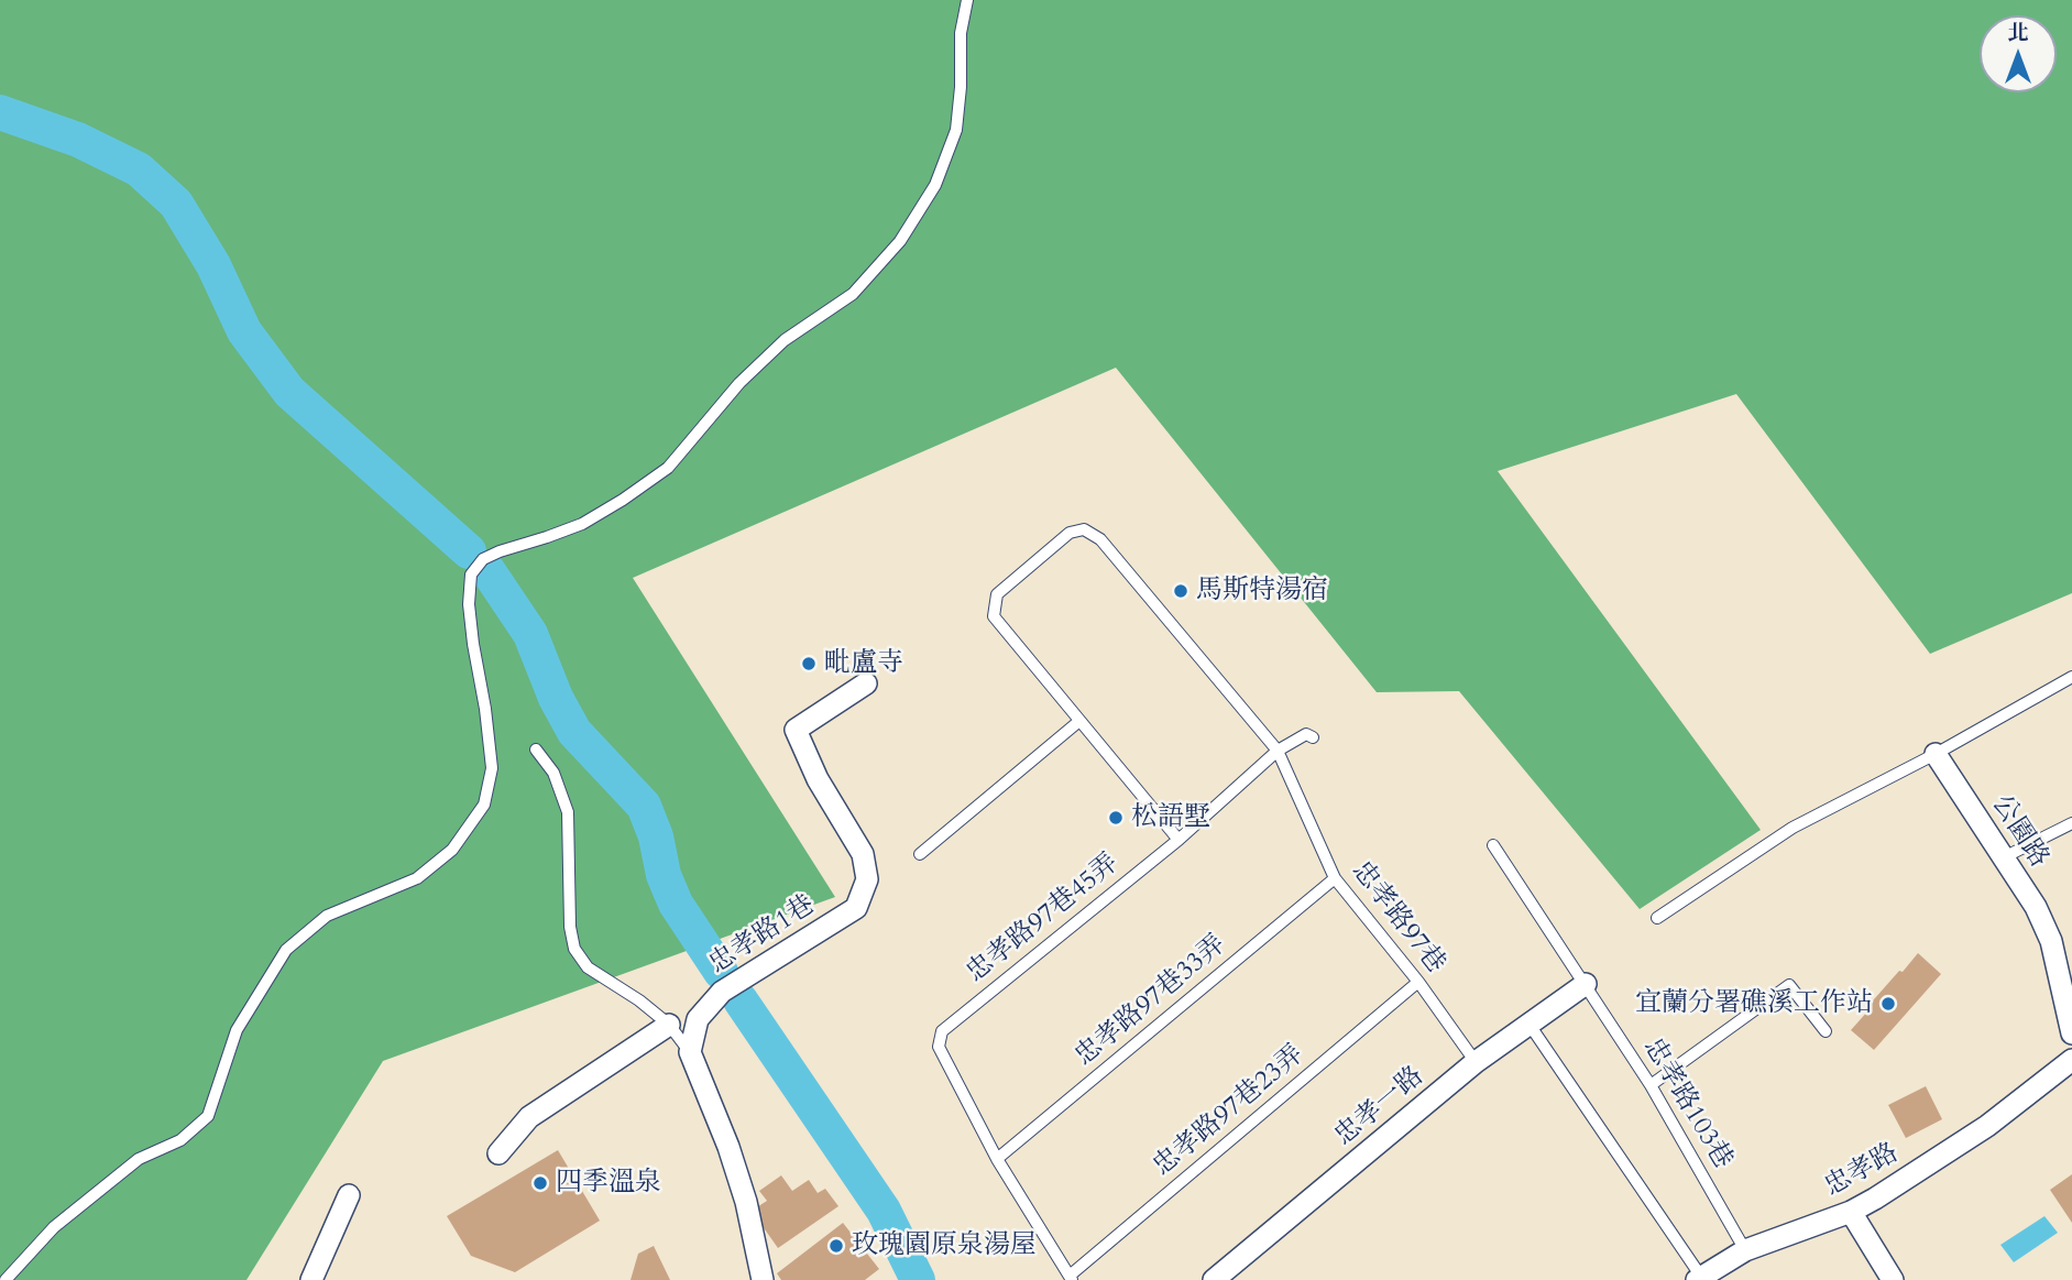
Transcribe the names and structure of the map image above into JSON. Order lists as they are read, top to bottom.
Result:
{
  "streets": {
    "street": [
      "公園路",
      "忠孝路1巷",
      "忠孝一路",
      "忠孝路"
    ],
    "lane": [
      "忠孝路97巷",
      "忠孝路97巷45弄",
      "忠孝路97巷33弄",
      "忠孝路103巷",
      "忠孝路97巷23弄"
    ]
  },
  "crossings": [
    ["忠孝路97巷", "忠孝路97巷45弄"],
    ["忠孝路97巷", "忠孝路97巷33弄"],
    ["忠孝路97巷", "忠孝一路"],
    ["忠孝路97巷", "忠孝路97巷23弄"],
    ["忠孝路97巷45弄", "忠孝路97巷33弄"],
    ["忠孝路103巷", "忠孝一路"],
    ["忠孝路103巷", "忠孝路"]
  ],
  "places": [
    "馬斯特湯宿",
    "毗盧寺",
    "松語墅",
    "宜蘭分署礁溪工作站",
    "四季溫泉",
    "玫瑰園原泉湯屋"
  ],
  "north": "top"
}
